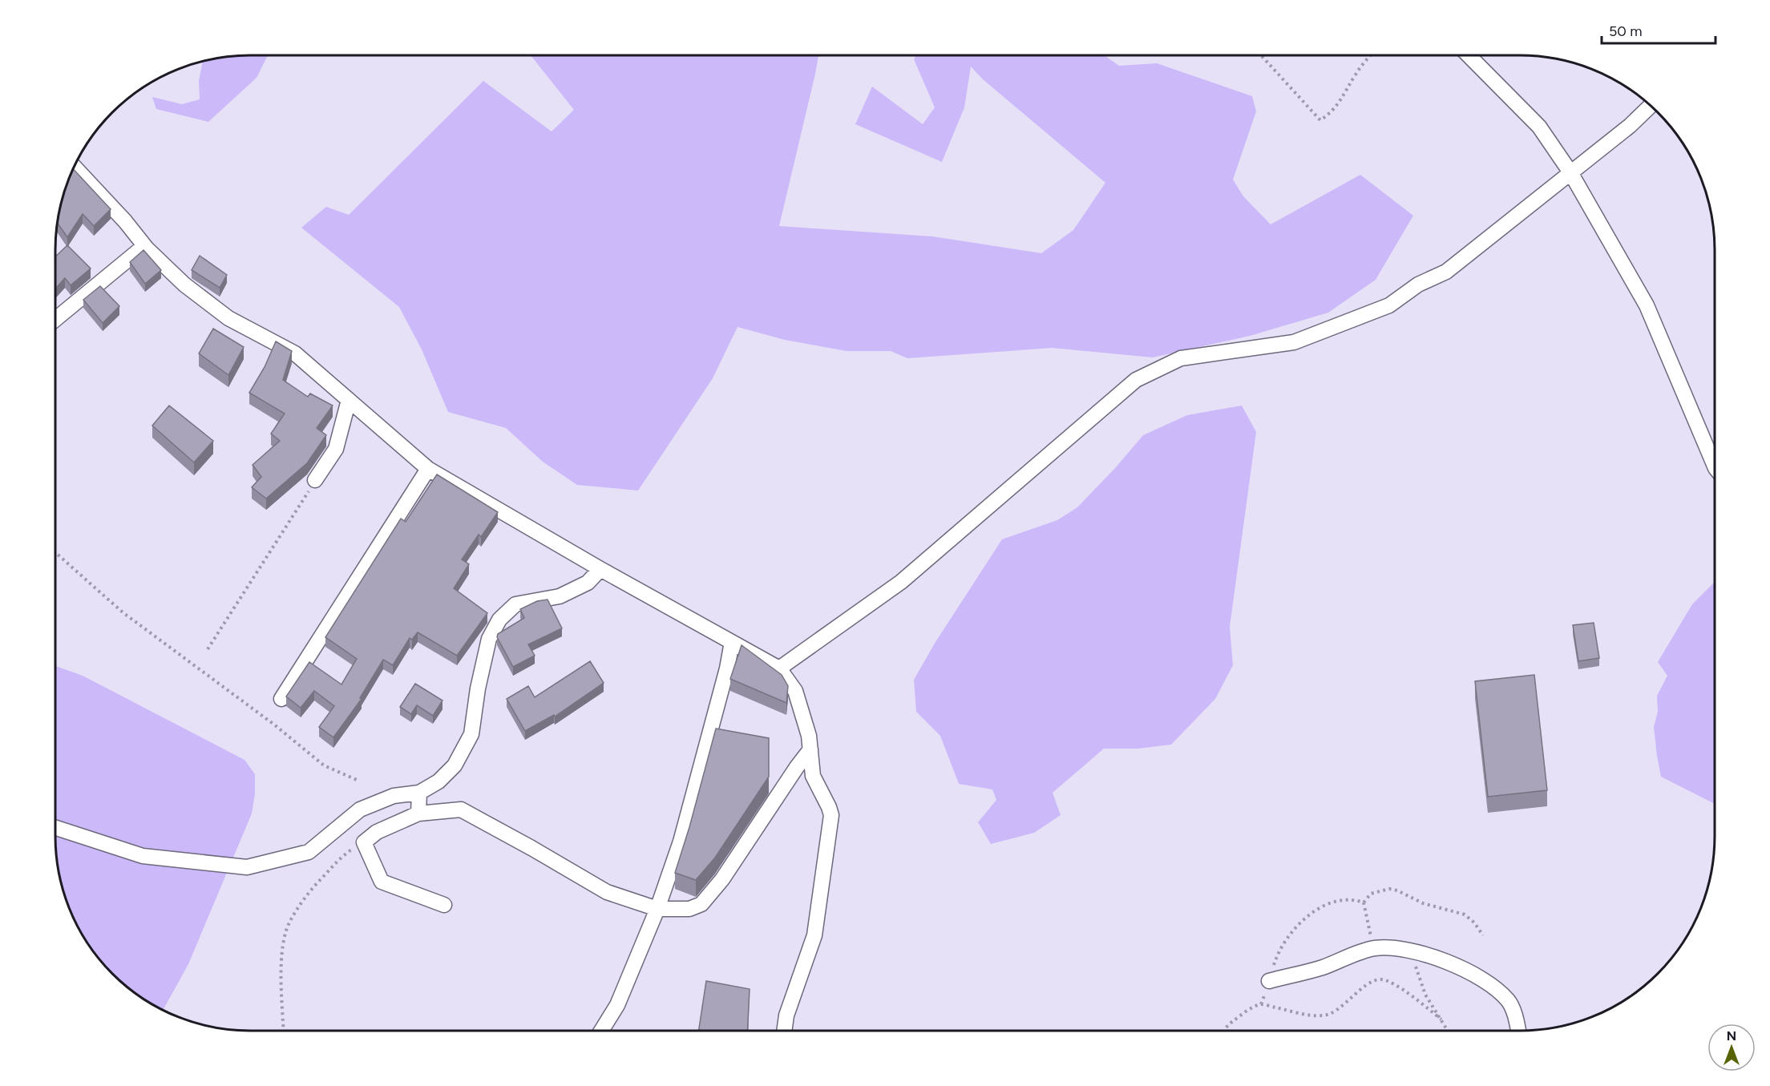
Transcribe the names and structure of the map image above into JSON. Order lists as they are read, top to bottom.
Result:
{
  "scale_bar": "50 m",
  "north": "top"
}
